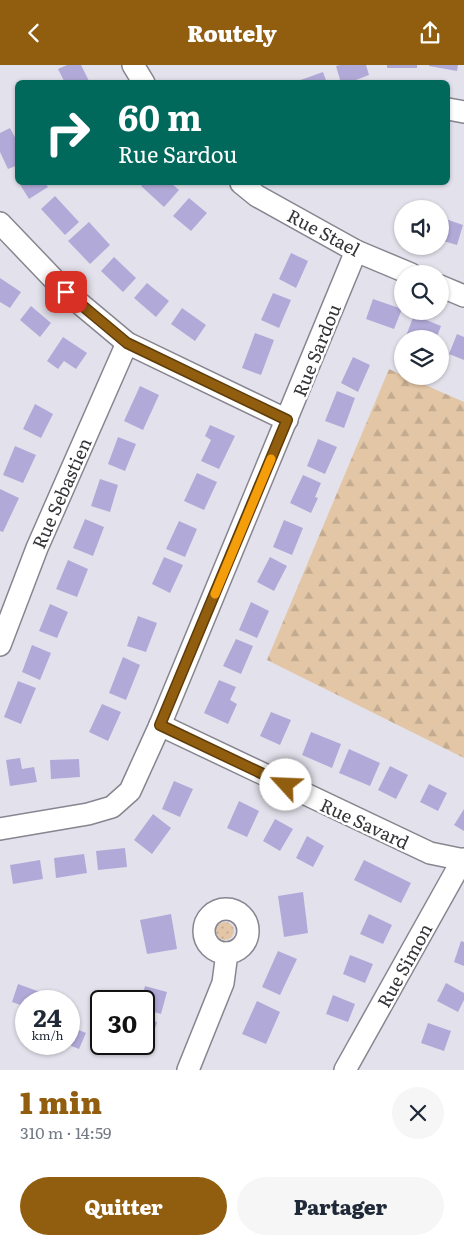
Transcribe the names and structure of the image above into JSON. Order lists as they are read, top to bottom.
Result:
{
  "streets": {
    "street": [
      "Rue Stael",
      "Rue Sardou",
      "Rue Sebastien",
      "Rue Savard",
      "Rue Simon"
    ]
  },
  "crossings": [
    ["Rue Stael", "Rue Sardou"],
    ["Rue Sardou", "Rue Savard"],
    ["Rue Savard", "Rue Simon"]
  ],
  "page": {
    "header": "Routely",
    "turn": ["60 m", "Rue Sardou"],
    "speed": "24 km/h",
    "limit": "30",
    "heading": ["1 min", "310 m · 14:59"],
    "buttons": ["Quitter", "Partager"]
  }
}
